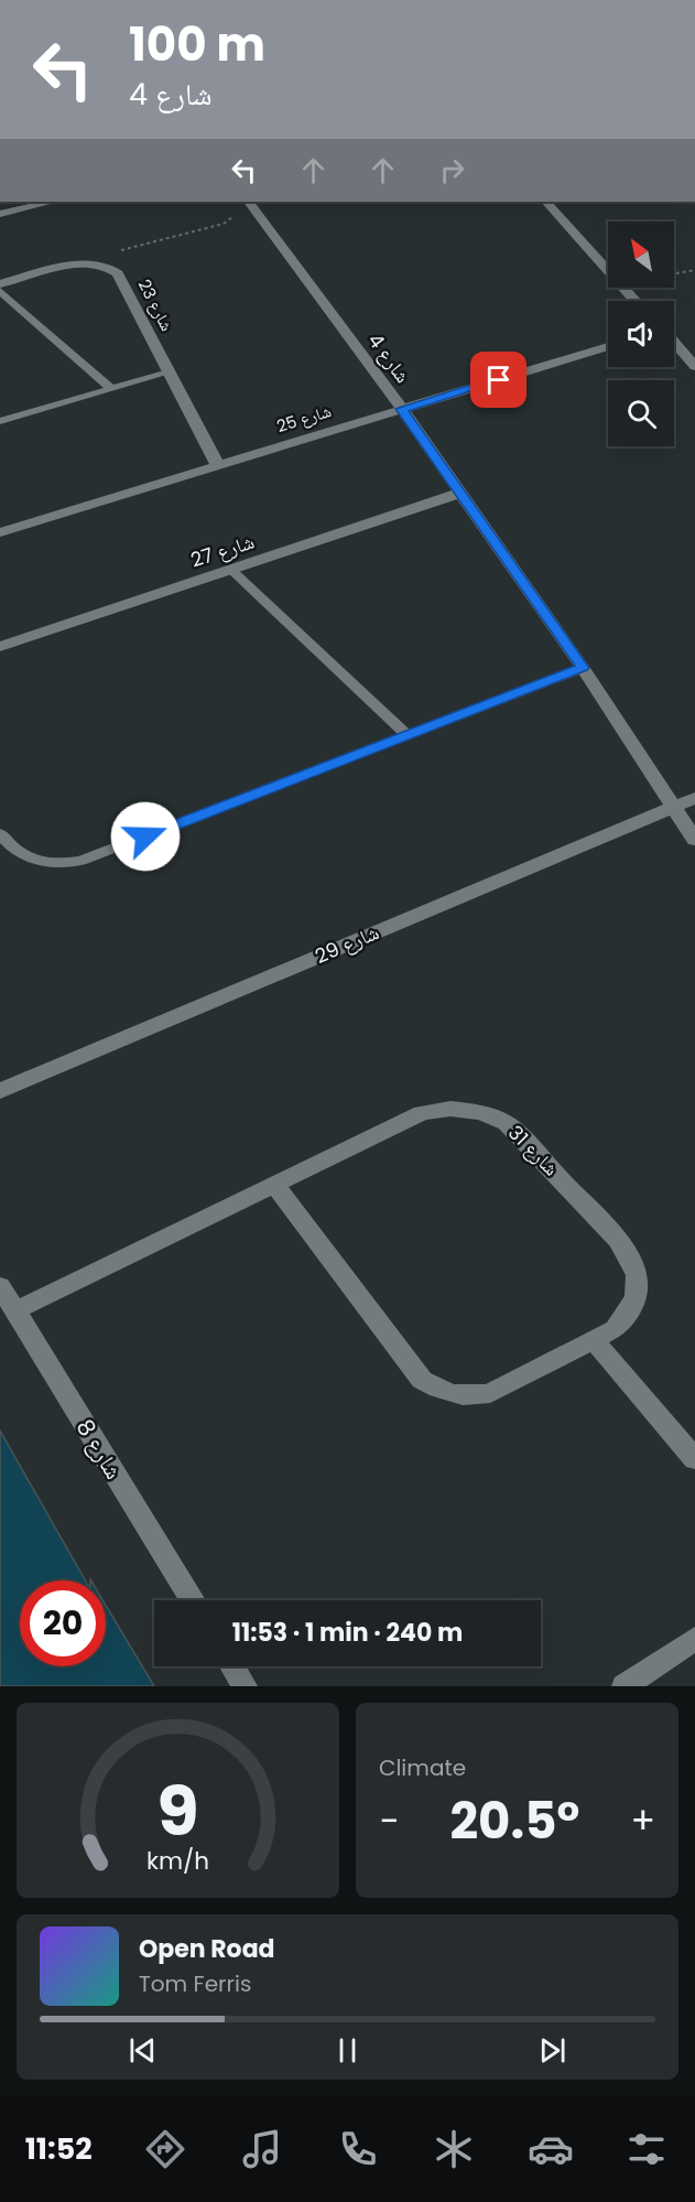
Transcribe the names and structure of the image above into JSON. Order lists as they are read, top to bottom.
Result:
{
  "streets": {
    "street": [
      "شارع 23",
      "شارع 4",
      "شارع 25",
      "شارع 27",
      "شارع 29",
      "شارع 31",
      "شارع 8"
    ]
  },
  "crossings": [
    ["شارع 23", "شارع 25"],
    ["شارع 4", "شارع 25"],
    ["شارع 4", "شارع 27"],
    ["شارع 4", "شارع 29"],
    ["شارع 31", "شارع 8"]
  ],
  "north": "top left",
  "page": {
    "turn": ["100 m", "شارع 4"],
    "limit": "20",
    "trip": "11:53 · 1 min · 240 m",
    "tile": "Climate",
    "heat": ["−", "20.5°", "+"],
    "song": ["Open Road", "Tom Ferris"],
    "tabs": "11:52",
    "gauge": ["9", "km/h"]
  }
}
